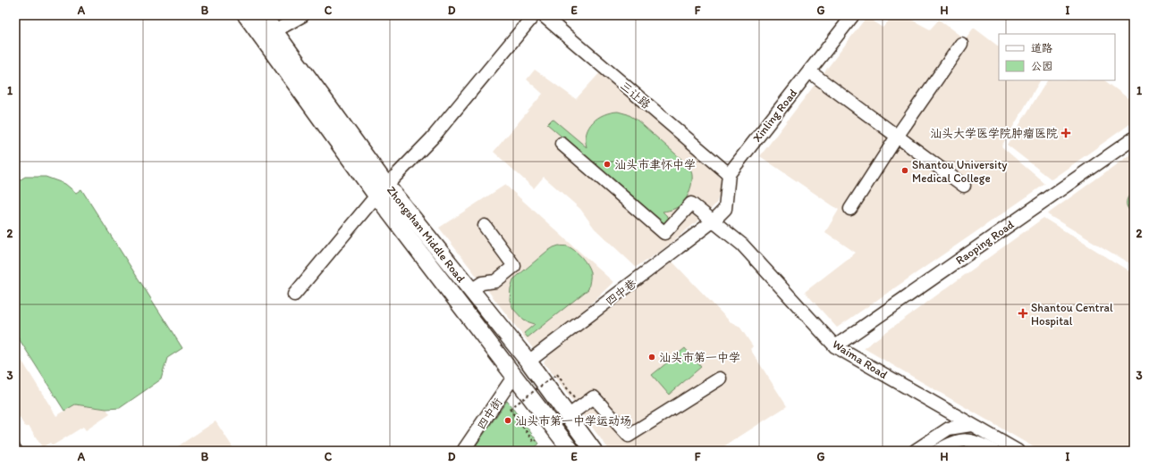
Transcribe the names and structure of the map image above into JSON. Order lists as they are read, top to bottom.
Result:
{
  "streets": {
    "main road": ["Zhongshan Middle Road"],
    "street": [
      "三让路",
      "Xinling Road",
      "Raoping Road",
      "四中巷",
      "Waima Road",
      "四中街"
    ]
  },
  "crossings": [
    ["三让路", "Xinling Road"],
    ["Zhongshan Middle Road", "四中巷"],
    ["Zhongshan Middle Road", "四中街"],
    ["Raoping Road", "Waima Road"],
    ["四中巷", "Waima Road"]
  ],
  "places": {
    "health": ["汕头大学医学院肿瘤医院", "Shantou Central Hospital"],
    "other": [
      "汕头市聿怀中学",
      "Shantou University Medical College",
      "汕头市第一中学",
      "汕头市第一中学运动场"
    ]
  },
  "legend": ["道路", "公园"],
  "grid": {
    "columns": [
      "A",
      "B",
      "C",
      "D",
      "E",
      "F",
      "G",
      "H",
      "I"
    ],
    "rows": ["1", "2", "3"]
  }
}
